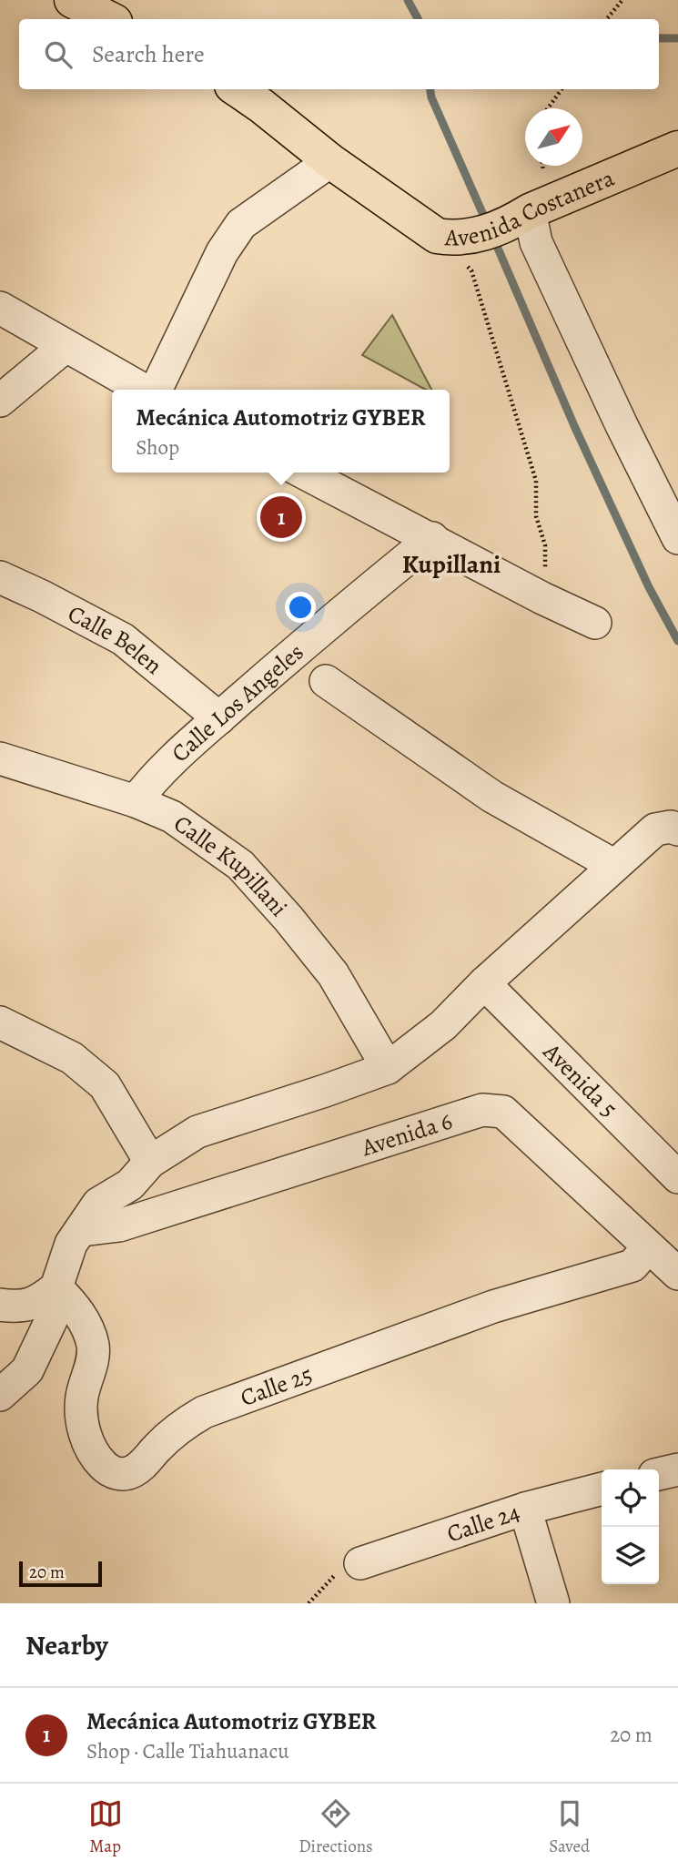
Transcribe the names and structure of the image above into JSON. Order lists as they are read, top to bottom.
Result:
{
  "streets": {
    "main road": ["Avenida Costanera"],
    "street": [
      "Calle Belen",
      "Calle Los Angeles",
      "Calle Kupillani",
      "Avenida 5",
      "Avenida 6",
      "Calle 25",
      "Calle 24"
    ]
  },
  "crossings": [
    ["Calle Belen", "Calle Los Angeles"],
    ["Calle Los Angeles", "Calle Kupillani"],
    ["Avenida 6", "Calle 25"]
  ],
  "districts": ["Kupillani"],
  "scale_bar": "20 m",
  "north": "top right",
  "page": {
    "search": "Search here",
    "popup": ["Mecánica Automotriz GYBER", "Shop"],
    "pins": "1",
    "scale": "20 m",
    "heading": "Nearby",
    "list": [
      {
        "mark": "1",
        "name": "Mecánica Automotriz GYBER",
        "note": "Shop · Calle Tiahuanacu",
        "value": "20 m"
      }
    ],
    "nav": ["Map", "Directions", "Saved"]
  }
}
